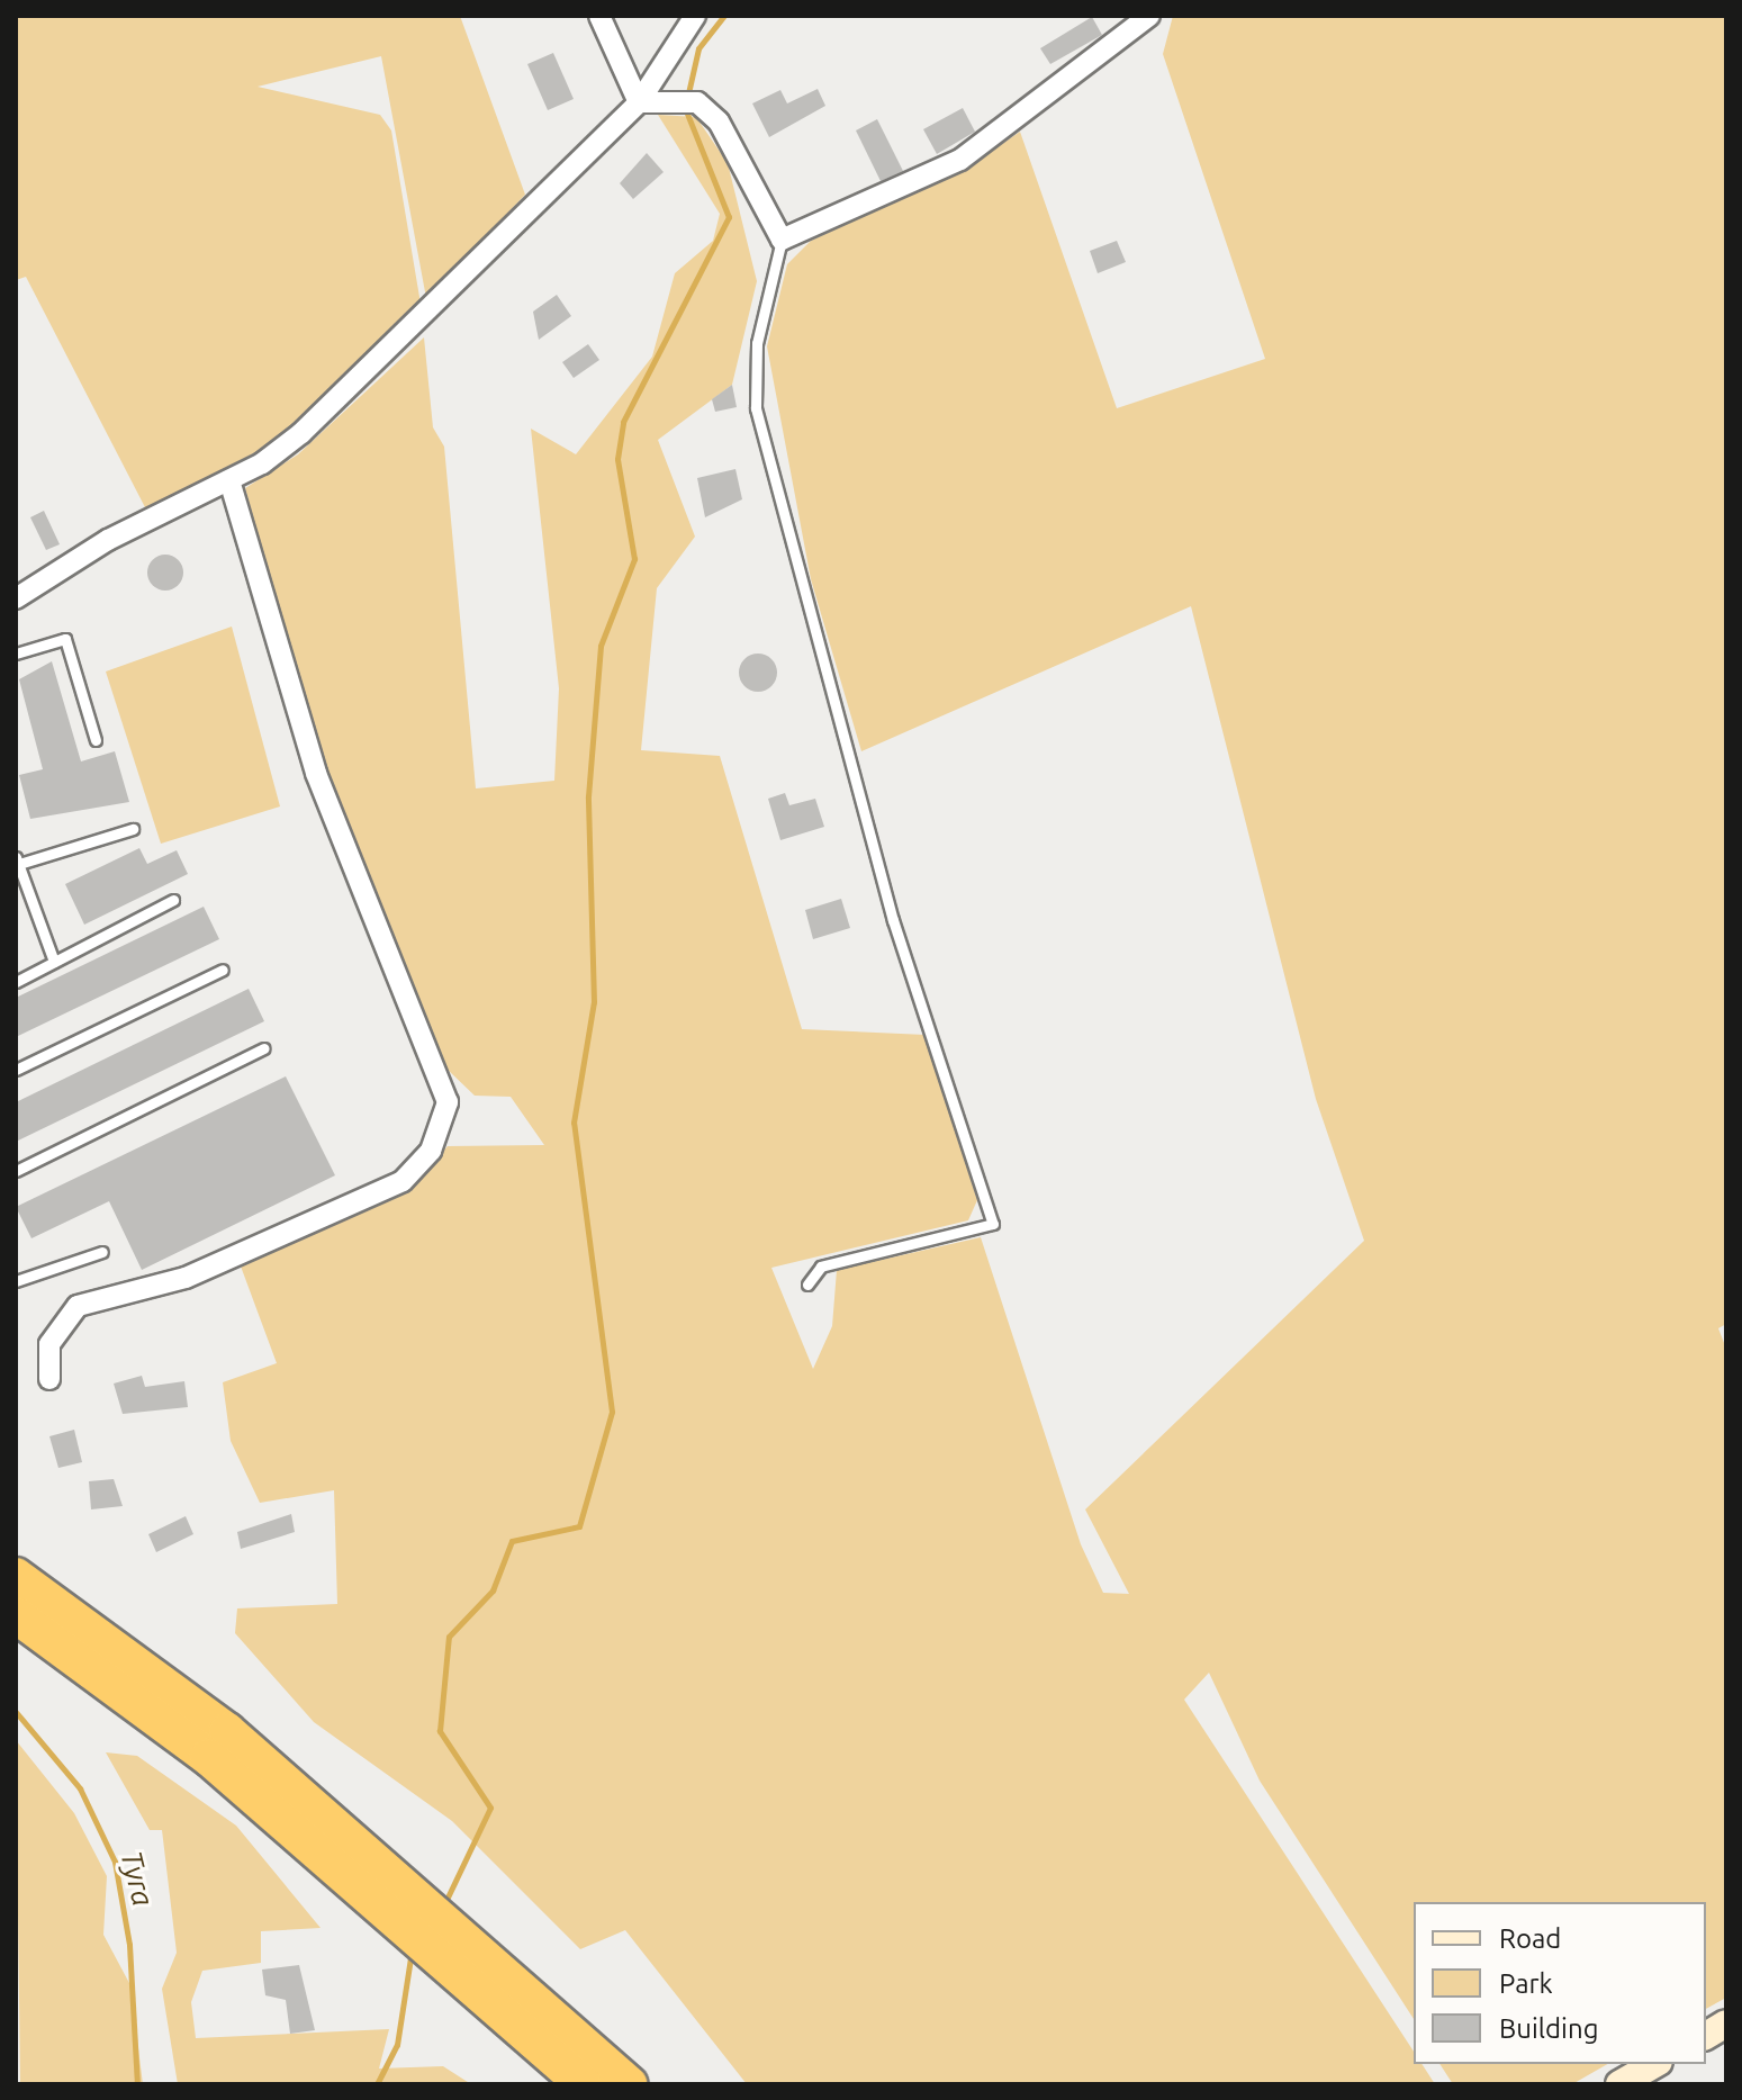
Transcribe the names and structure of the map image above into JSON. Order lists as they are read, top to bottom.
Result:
{
  "water": ["Tyra"],
  "legend": ["Road", "Park", "Building"]
}
